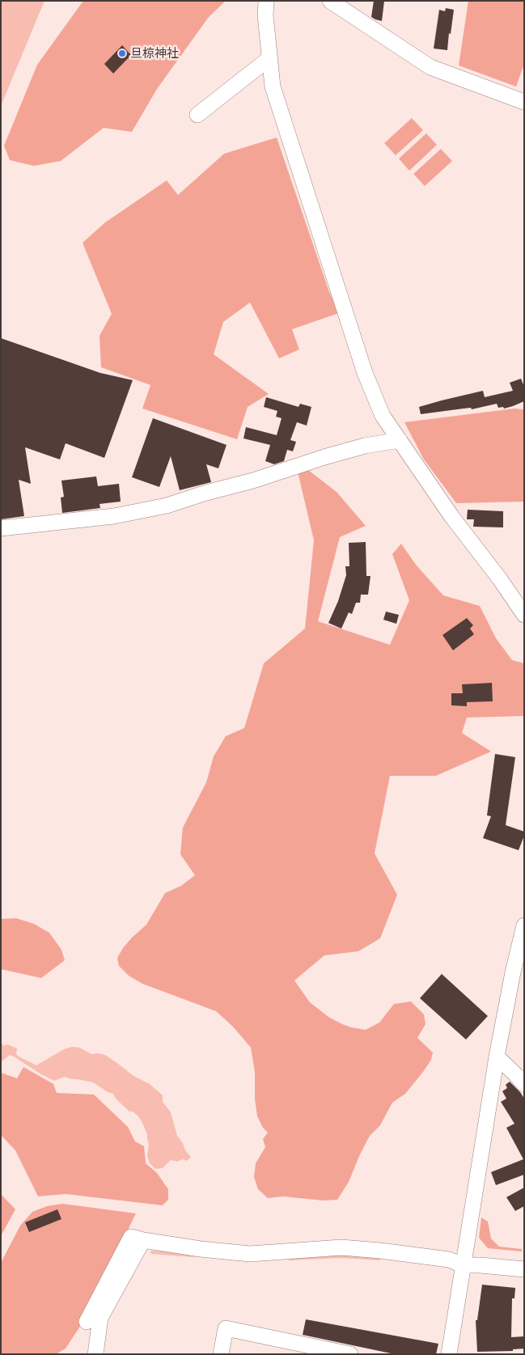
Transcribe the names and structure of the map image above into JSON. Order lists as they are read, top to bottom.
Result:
{
  "places": ["旦椋神社"]
}
